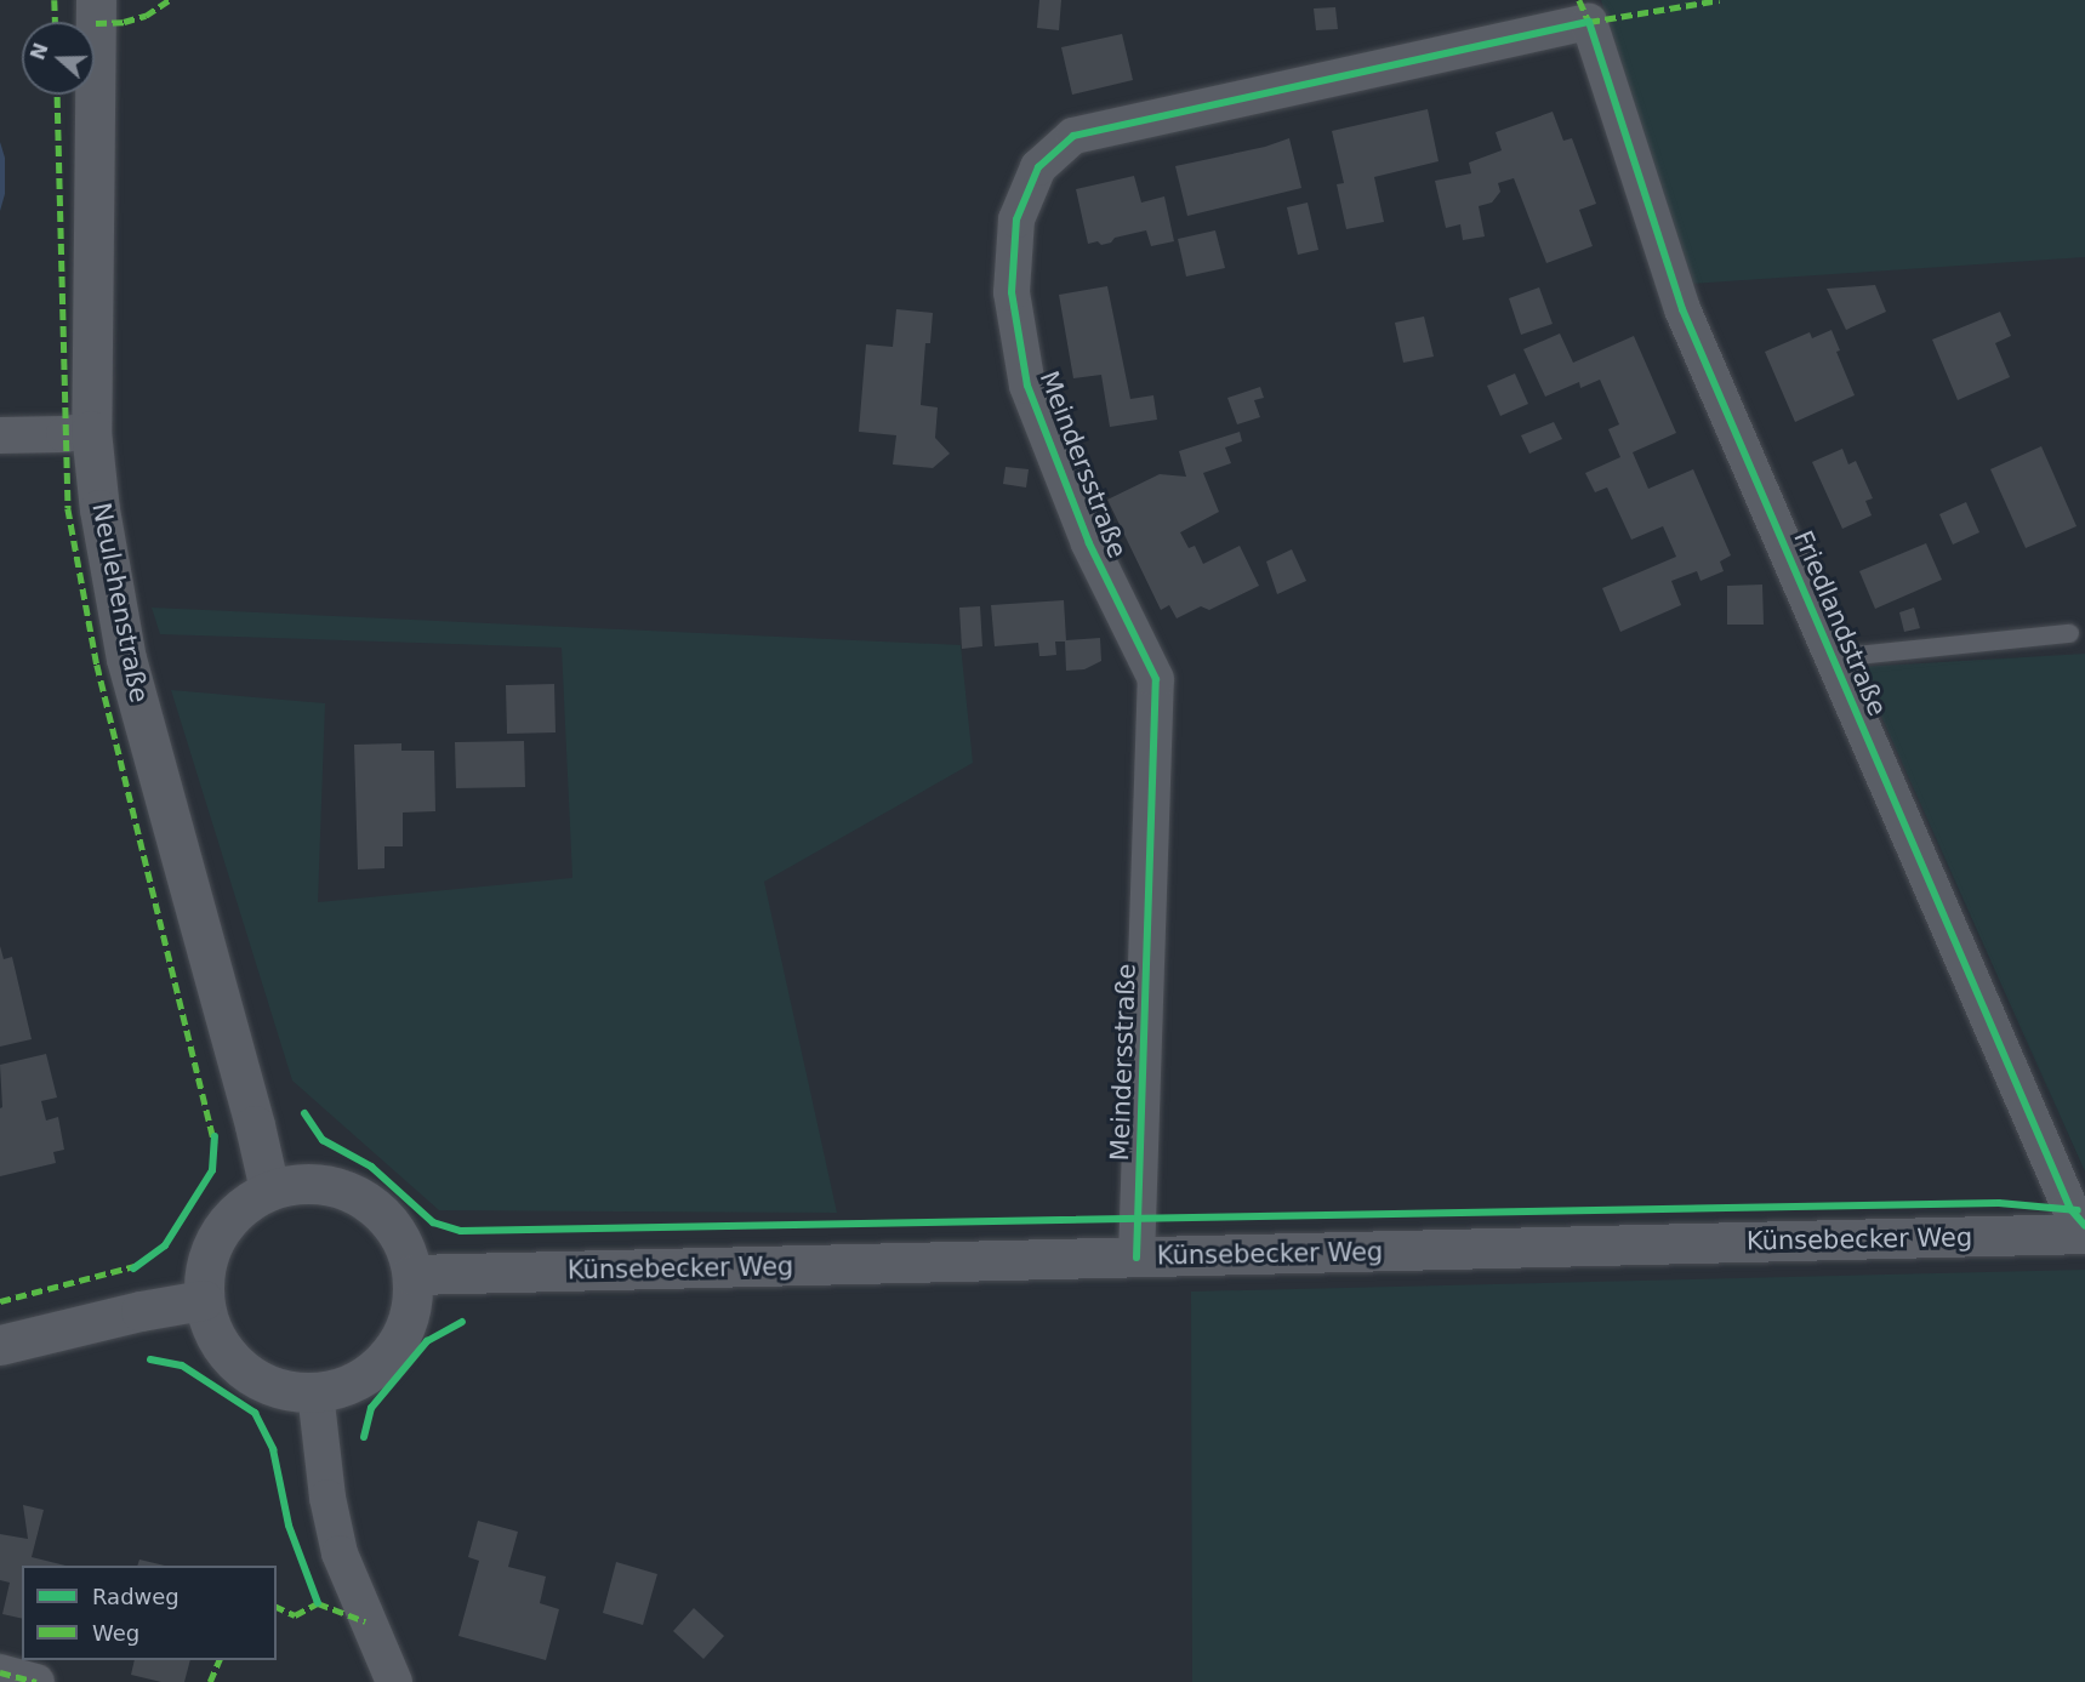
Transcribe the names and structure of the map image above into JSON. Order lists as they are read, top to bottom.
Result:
{
  "streets": {
    "street": [
      "Meindersstraße",
      "Neulehenstraße",
      "Friedlandstraße",
      "Künsebecker Weg"
    ]
  },
  "crossings": [
    ["Meindersstraße", "Friedlandstraße"],
    ["Meindersstraße", "Künsebecker Weg"],
    ["Neulehenstraße", "Künsebecker Weg"]
  ],
  "legend": ["Radweg", "Weg"],
  "north": "left"
}
